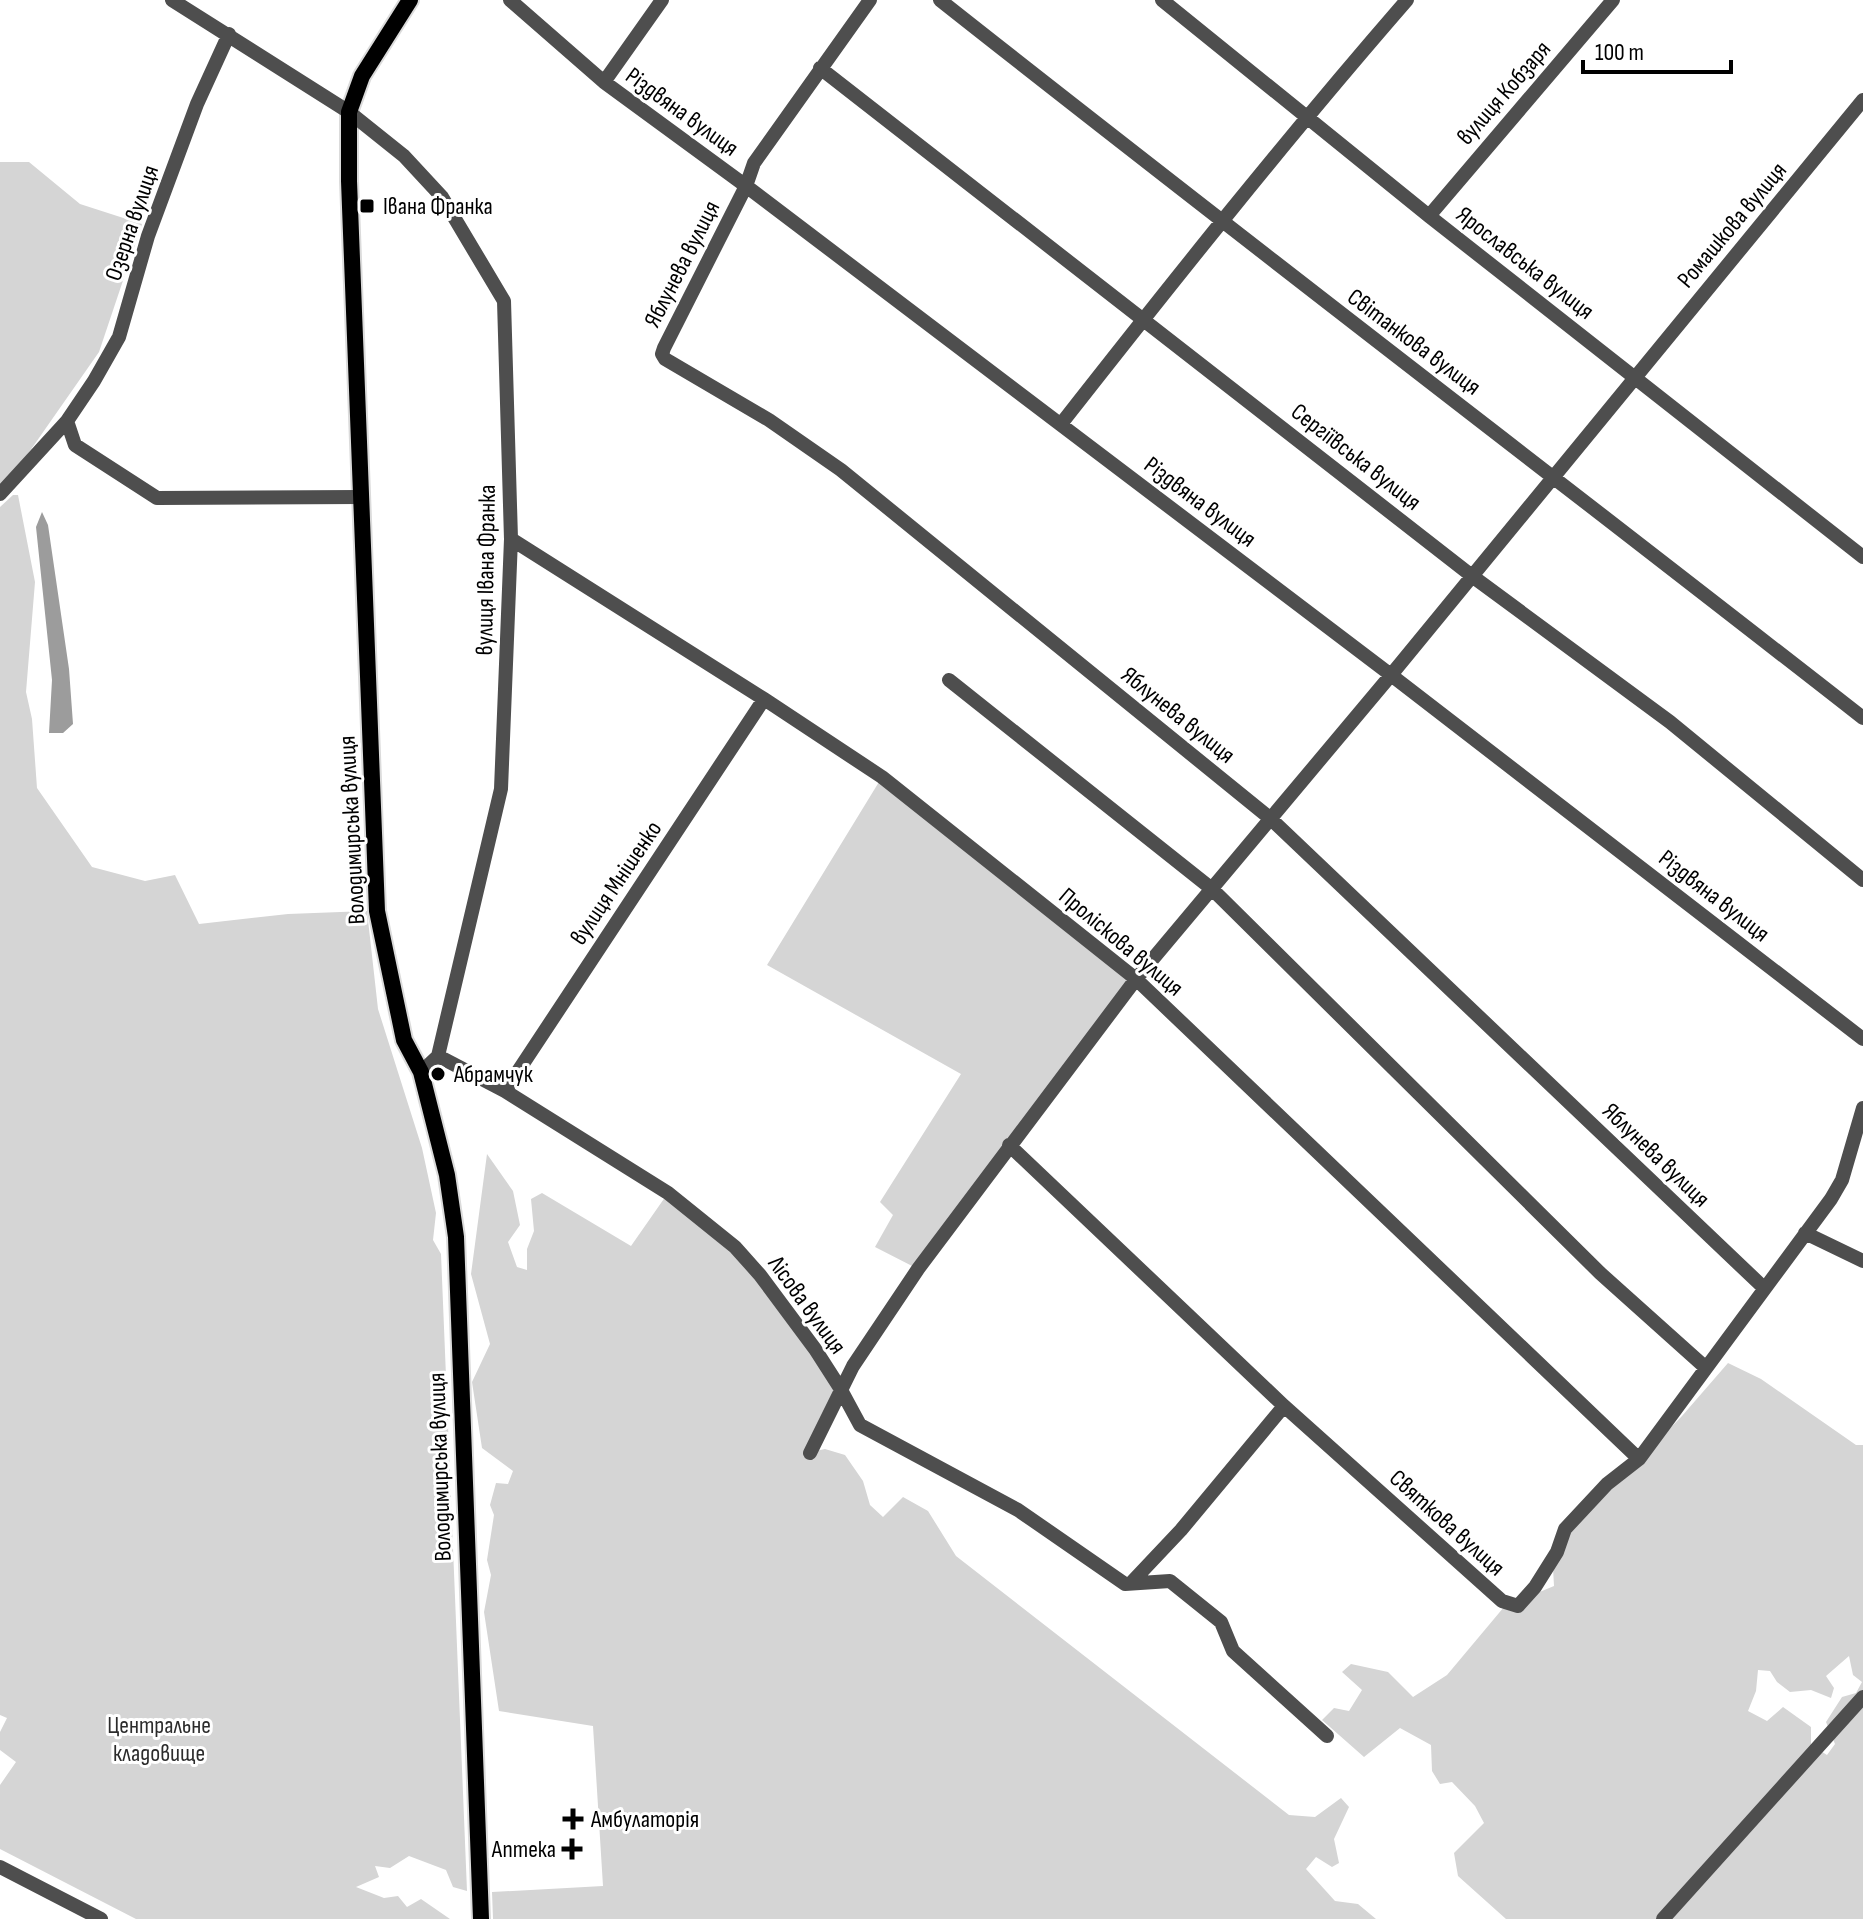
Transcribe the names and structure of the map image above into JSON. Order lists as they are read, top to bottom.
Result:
{
  "streets": {
    "main road": ["Володимирська вулиця"],
    "street": [
      "вулиця Кобзаря",
      "Різдвяна вулиця",
      "Озерна вулиця",
      "Ромашкова вулиця",
      "Ярославська вулиця",
      "Яблунева вулиця",
      "Світанкова вулиця",
      "Сергіївська вулиця",
      "вулиця Івана Франка",
      "вулиця Мнішенко",
      "Проліскова вулиця",
      "Лісова вулиця",
      "Святкова вулиця"
    ]
  },
  "crossings": [
    ["вулиця Кобзаря", "Ярославська вулиця"],
    ["Різдвяна вулиця", "Ромашкова вулиця"],
    ["Різдвяна вулиця", "Яблунева вулиця"],
    ["Озерна вулиця", "вулиця Івана Франка"],
    ["Ромашкова вулиця", "Ярославська вулиця"],
    ["Ромашкова вулиця", "Яблунева вулиця"],
    ["Ромашкова вулиця", "Світанкова вулиця"],
    ["Ромашкова вулиця", "Сергіївська вулиця"],
    ["Ромашкова вулиця", "Проліскова вулиця"],
    ["Ромашкова вулиця", "Лісова вулиця"],
    ["Ромашкова вулиця", "Святкова вулиця"],
    ["Яблунева вулиця", "Святкова вулиця"],
    ["вулиця Івана Франка", "Володимирська вулиця"],
    ["вулиця Івана Франка", "Проліскова вулиця"],
    ["вулиця Івана Франка", "Лісова вулиця"],
    ["вулиця Мнішенко", "Проліскова вулиця"],
    ["вулиця Мнішенко", "Лісова вулиця"],
    ["Проліскова вулиця", "Святкова вулиця"]
  ],
  "parks": ["Центральне кладовище"],
  "places": {
    "transit": ["Івана Франка"],
    "other": ["Абрамчук"],
    "health": ["Амбулаторія", "Аптека"]
  },
  "scale_bar": "100 m"
}
